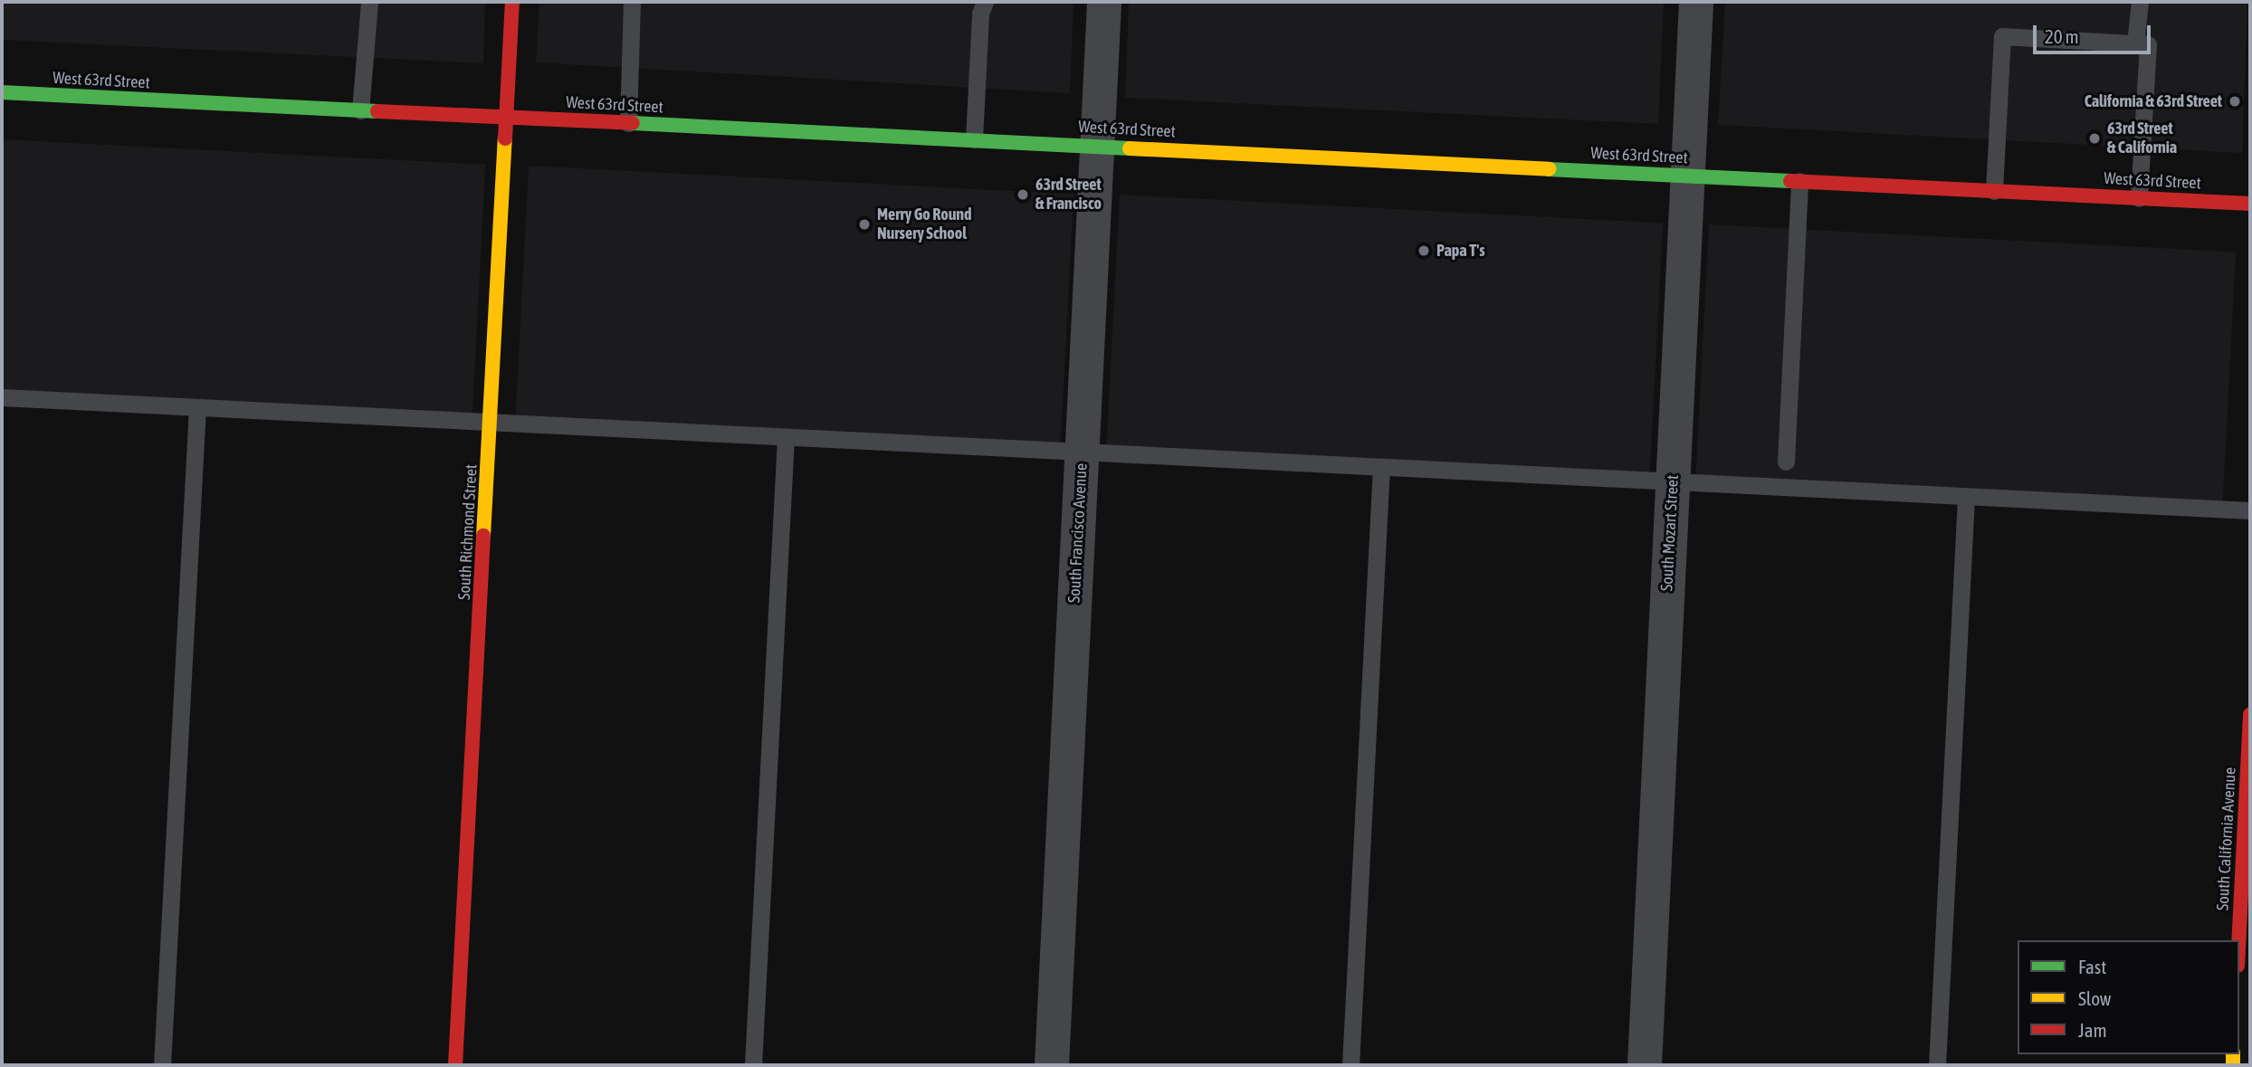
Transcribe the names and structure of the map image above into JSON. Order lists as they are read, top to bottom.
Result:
{
  "streets": {
    "main road": ["West 63rd Street", "South Richmond Street", "South California Avenue"],
    "street": ["South Francisco Avenue", "South Mozart Street"]
  },
  "crossings": [
    ["West 63rd Street", "South Richmond Street"],
    ["West 63rd Street", "South Francisco Avenue"],
    ["West 63rd Street", "South Mozart Street"]
  ],
  "places": [
    "California & 63rd Street",
    "63rd Street & California",
    "63rd Street & Francisco",
    "Merry Go Round Nursery School",
    "Papa T's"
  ],
  "legend": ["Fast", "Slow", "Jam"],
  "scale_bar": "20 m"
}
